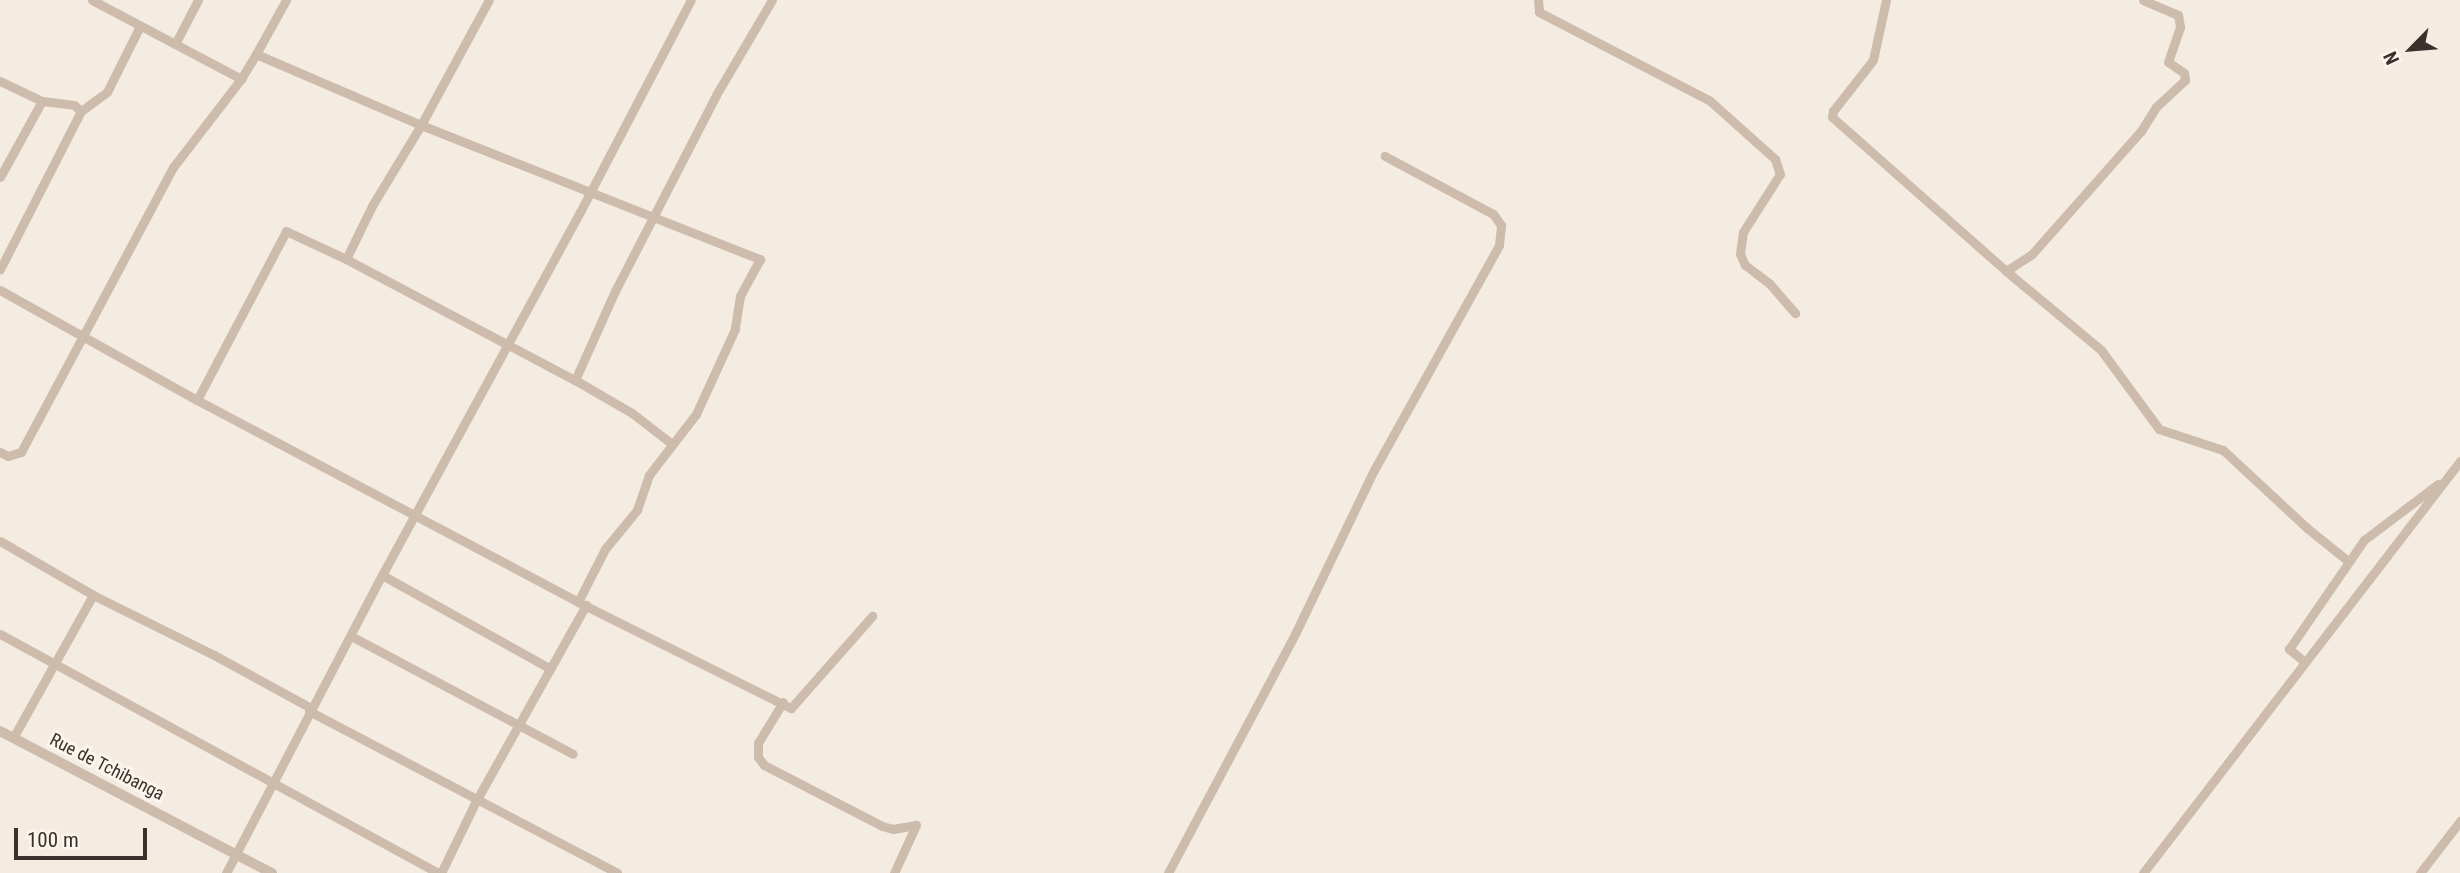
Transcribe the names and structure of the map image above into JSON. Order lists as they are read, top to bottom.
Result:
{
  "streets": {
    "street": ["Rue de Tchibanga"]
  },
  "scale_bar": "100 m",
  "north": "bottom left"
}
